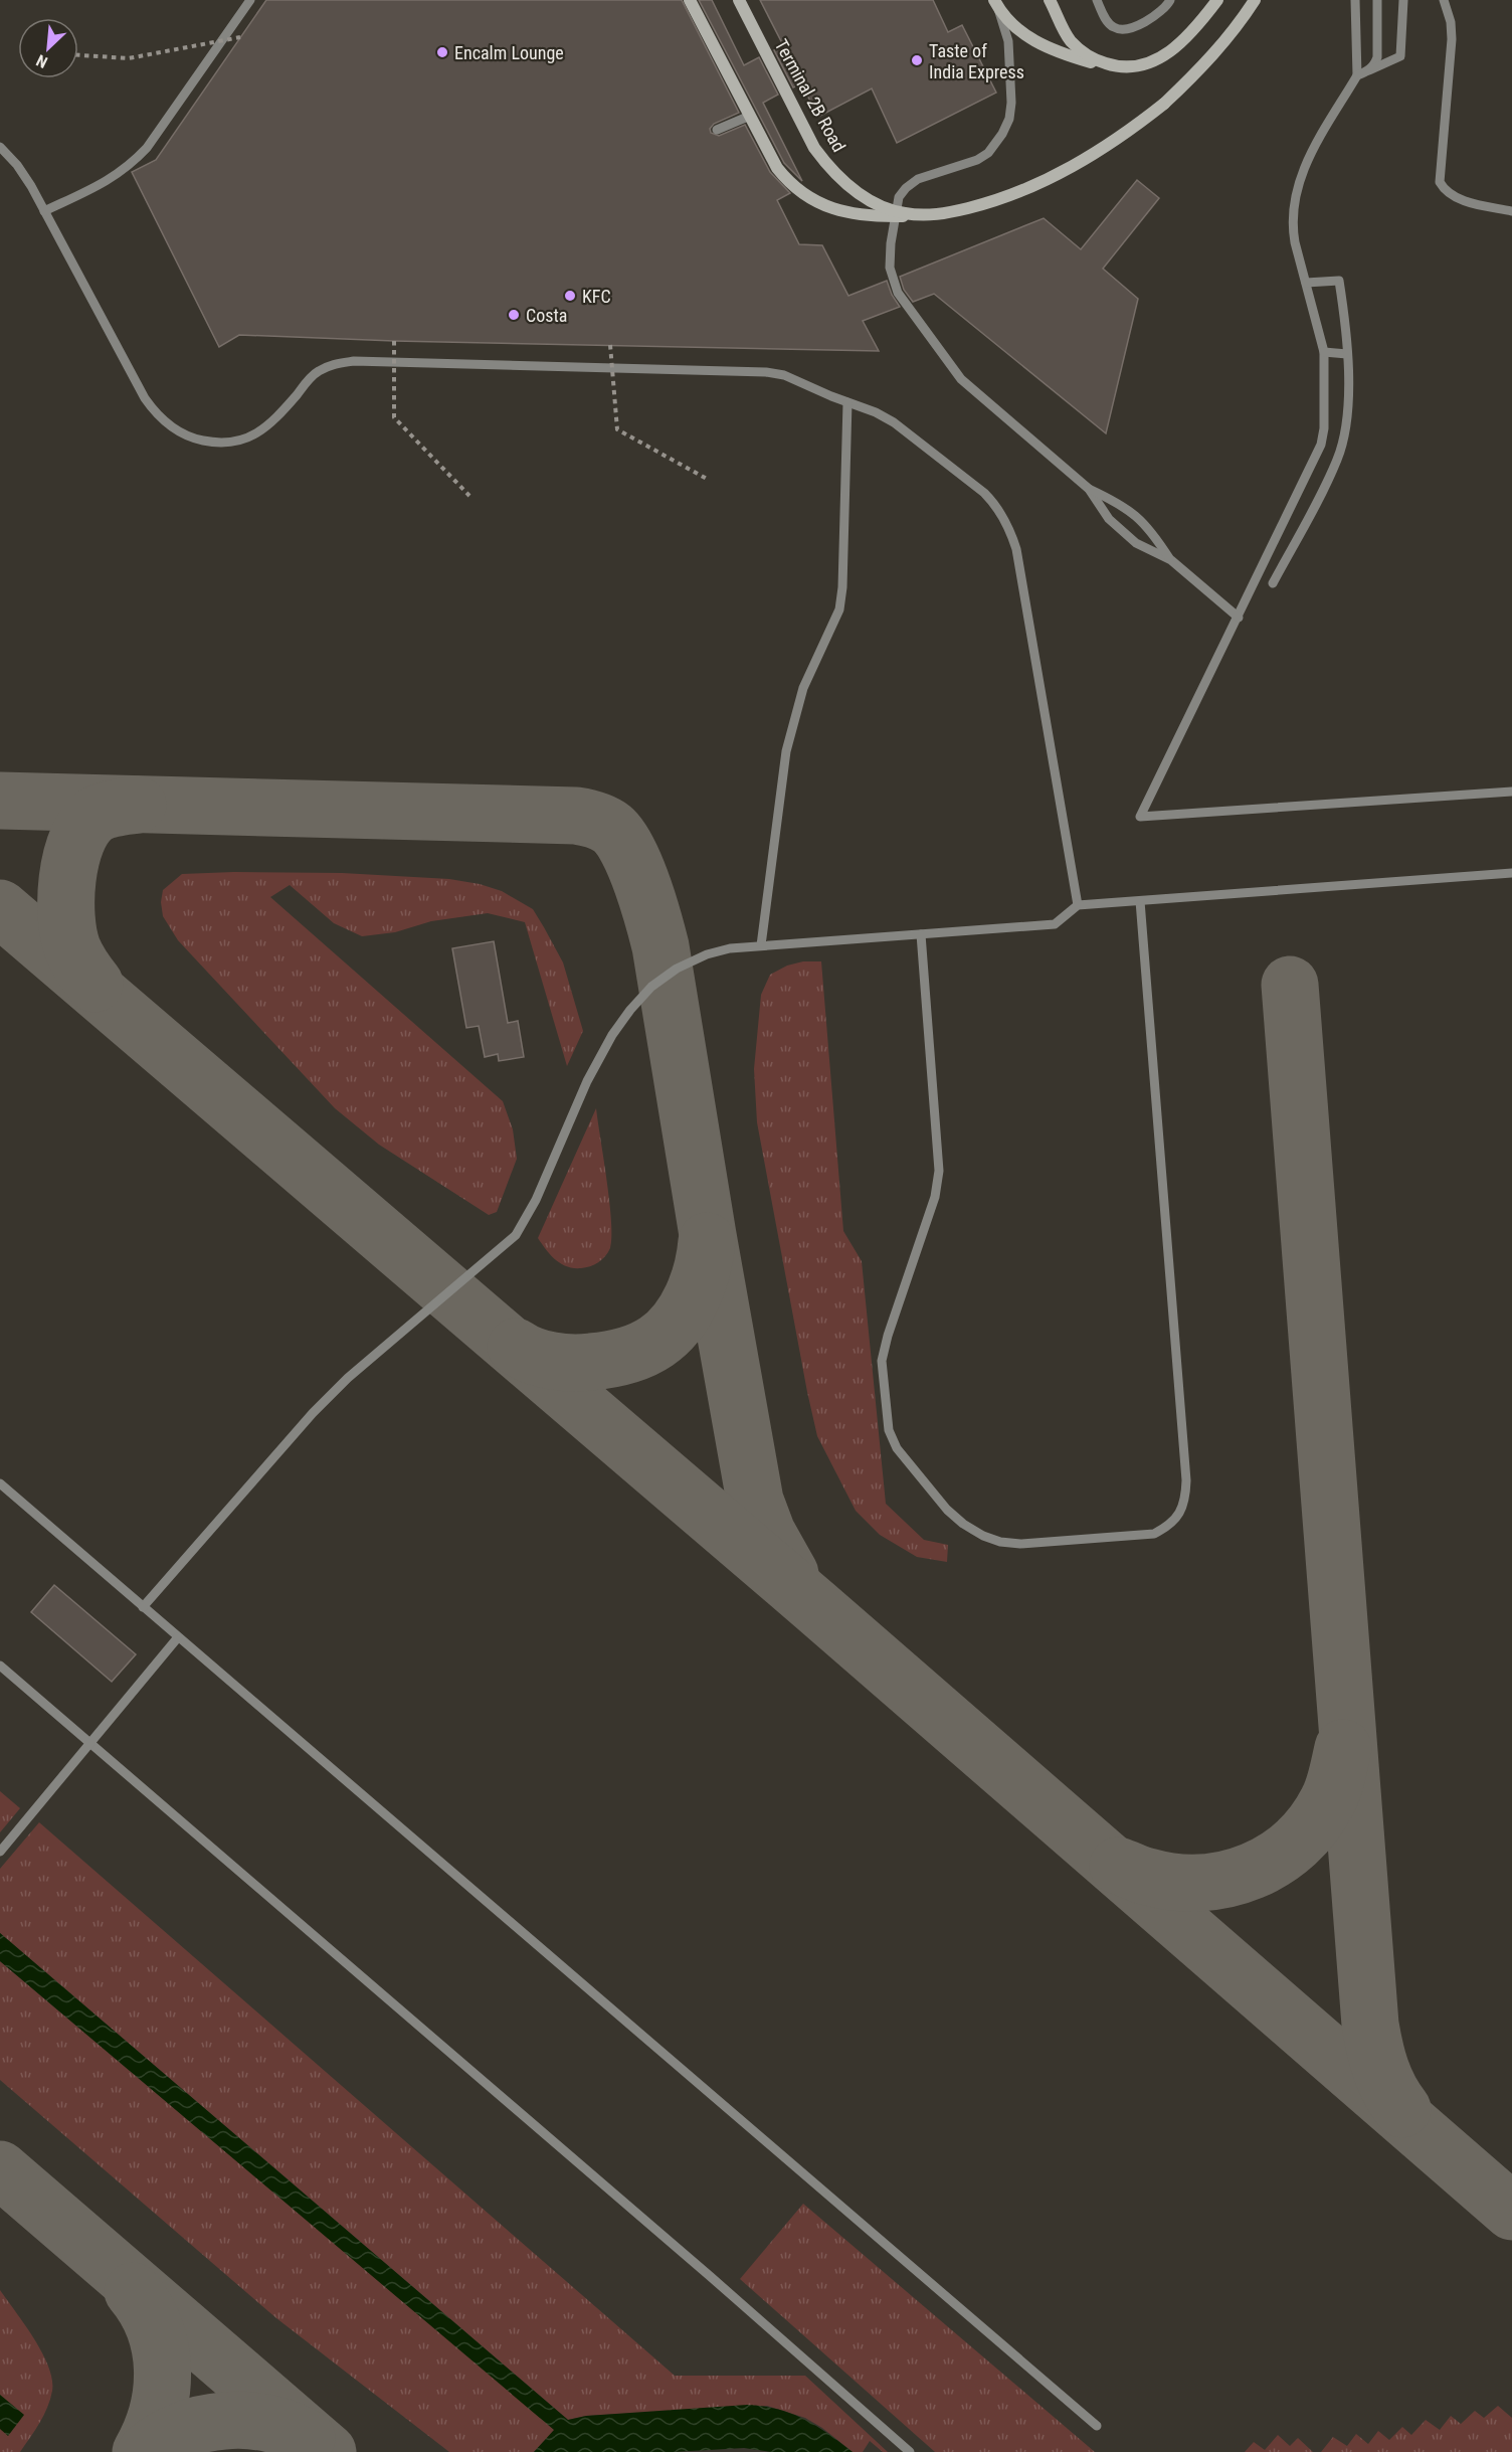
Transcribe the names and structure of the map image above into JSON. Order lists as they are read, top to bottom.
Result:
{
  "streets": {
    "main road": ["Terminal 2B Road"]
  },
  "places": [
    "Encalm Lounge",
    "Taste of India Express",
    "KFC",
    "Costa"
  ],
  "north": "bottom left"
}
